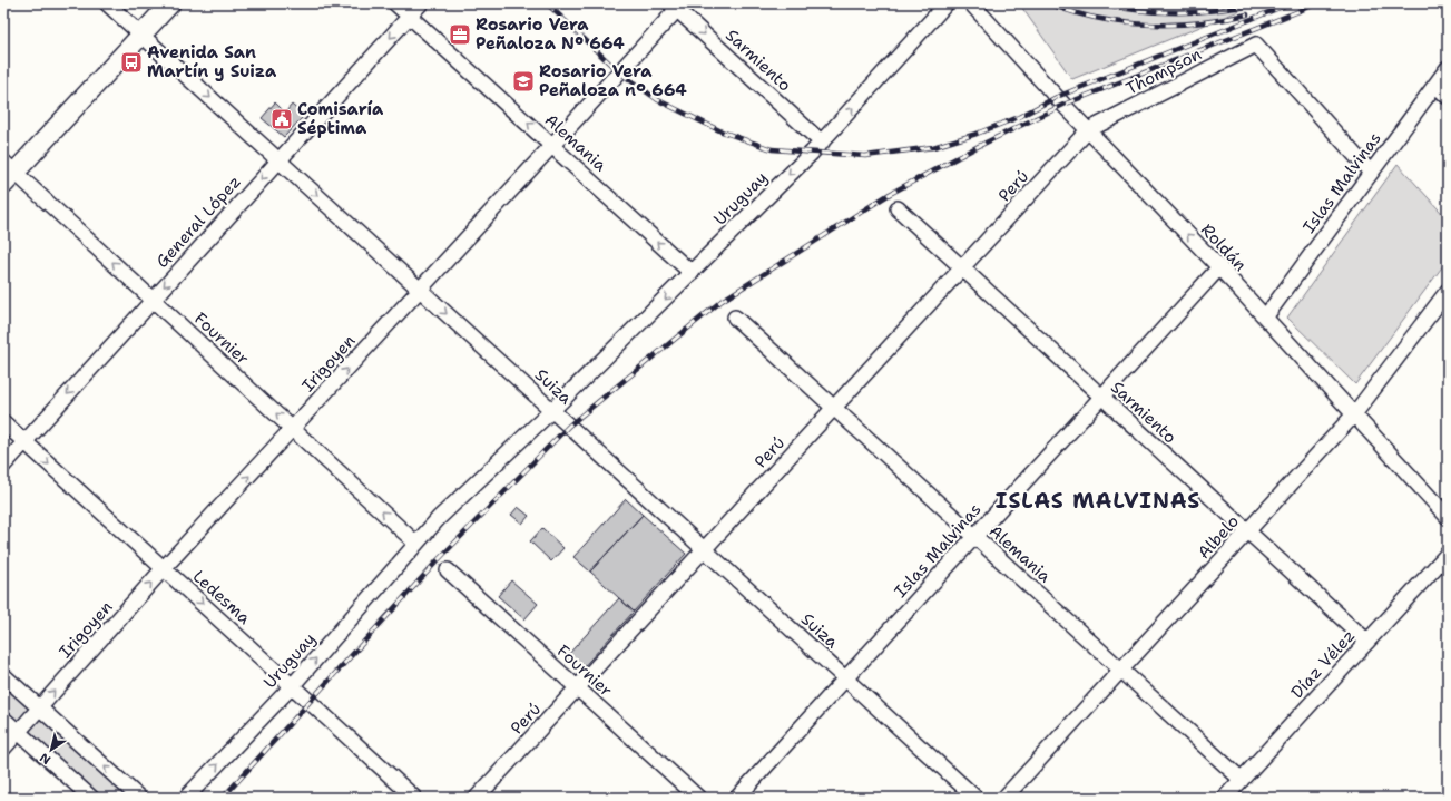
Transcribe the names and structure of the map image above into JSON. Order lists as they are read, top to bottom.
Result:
{
  "streets": {
    "street": [
      "Sarmiento",
      "Thompson",
      "Alemania",
      "Islas Malvinas",
      "Perú",
      "Uruguay",
      "General López",
      "Roldán",
      "Fournier",
      "Irigoyen",
      "Suiza",
      "Albelo",
      "Ledesma",
      "Díaz Vélez"
    ]
  },
  "crossings": [
    ["Sarmiento", "Islas Malvinas"],
    ["Sarmiento", "Perú"],
    ["Sarmiento", "Uruguay"],
    ["Sarmiento", "Irigoyen"],
    ["Sarmiento", "Albelo"],
    ["Sarmiento", "Díaz Vélez"],
    ["Thompson", "Islas Malvinas"],
    ["Thompson", "Perú"],
    ["Thompson", "Roldán"],
    ["Alemania", "Islas Malvinas"],
    ["Alemania", "Perú"],
    ["Alemania", "Uruguay"],
    ["Alemania", "General López"],
    ["Alemania", "Irigoyen"],
    ["Alemania", "Albelo"],
    ["Alemania", "Díaz Vélez"],
    ["Islas Malvinas", "Roldán"],
    ["Islas Malvinas", "Suiza"],
    ["Perú", "Roldán"],
    ["Perú", "Fournier"],
    ["Perú", "Suiza"],
    ["Uruguay", "Fournier"],
    ["Uruguay", "Suiza"],
    ["Uruguay", "Ledesma"],
    ["General López", "Fournier"],
    ["General López", "Suiza"],
    ["General López", "Ledesma"],
    ["Roldán", "Albelo"],
    ["Fournier", "Irigoyen"],
    ["Irigoyen", "Suiza"],
    ["Irigoyen", "Ledesma"]
  ],
  "one_way": [
    "Alemania",
    "General López",
    "Fournier",
    "Irigoyen",
    "Suiza",
    "Ledesma"
  ],
  "districts": ["ISLAS MALVINAS"],
  "places": {
    "office": ["Rosario Vera Peñaloza Nº 664"],
    "bus stop": ["Avenida San Martín y Suiza"],
    "school or university": ["Rosario Vera Peñaloza n° 664"],
    "public building": ["Comisaría Séptima"]
  },
  "north": "bottom left"
}
